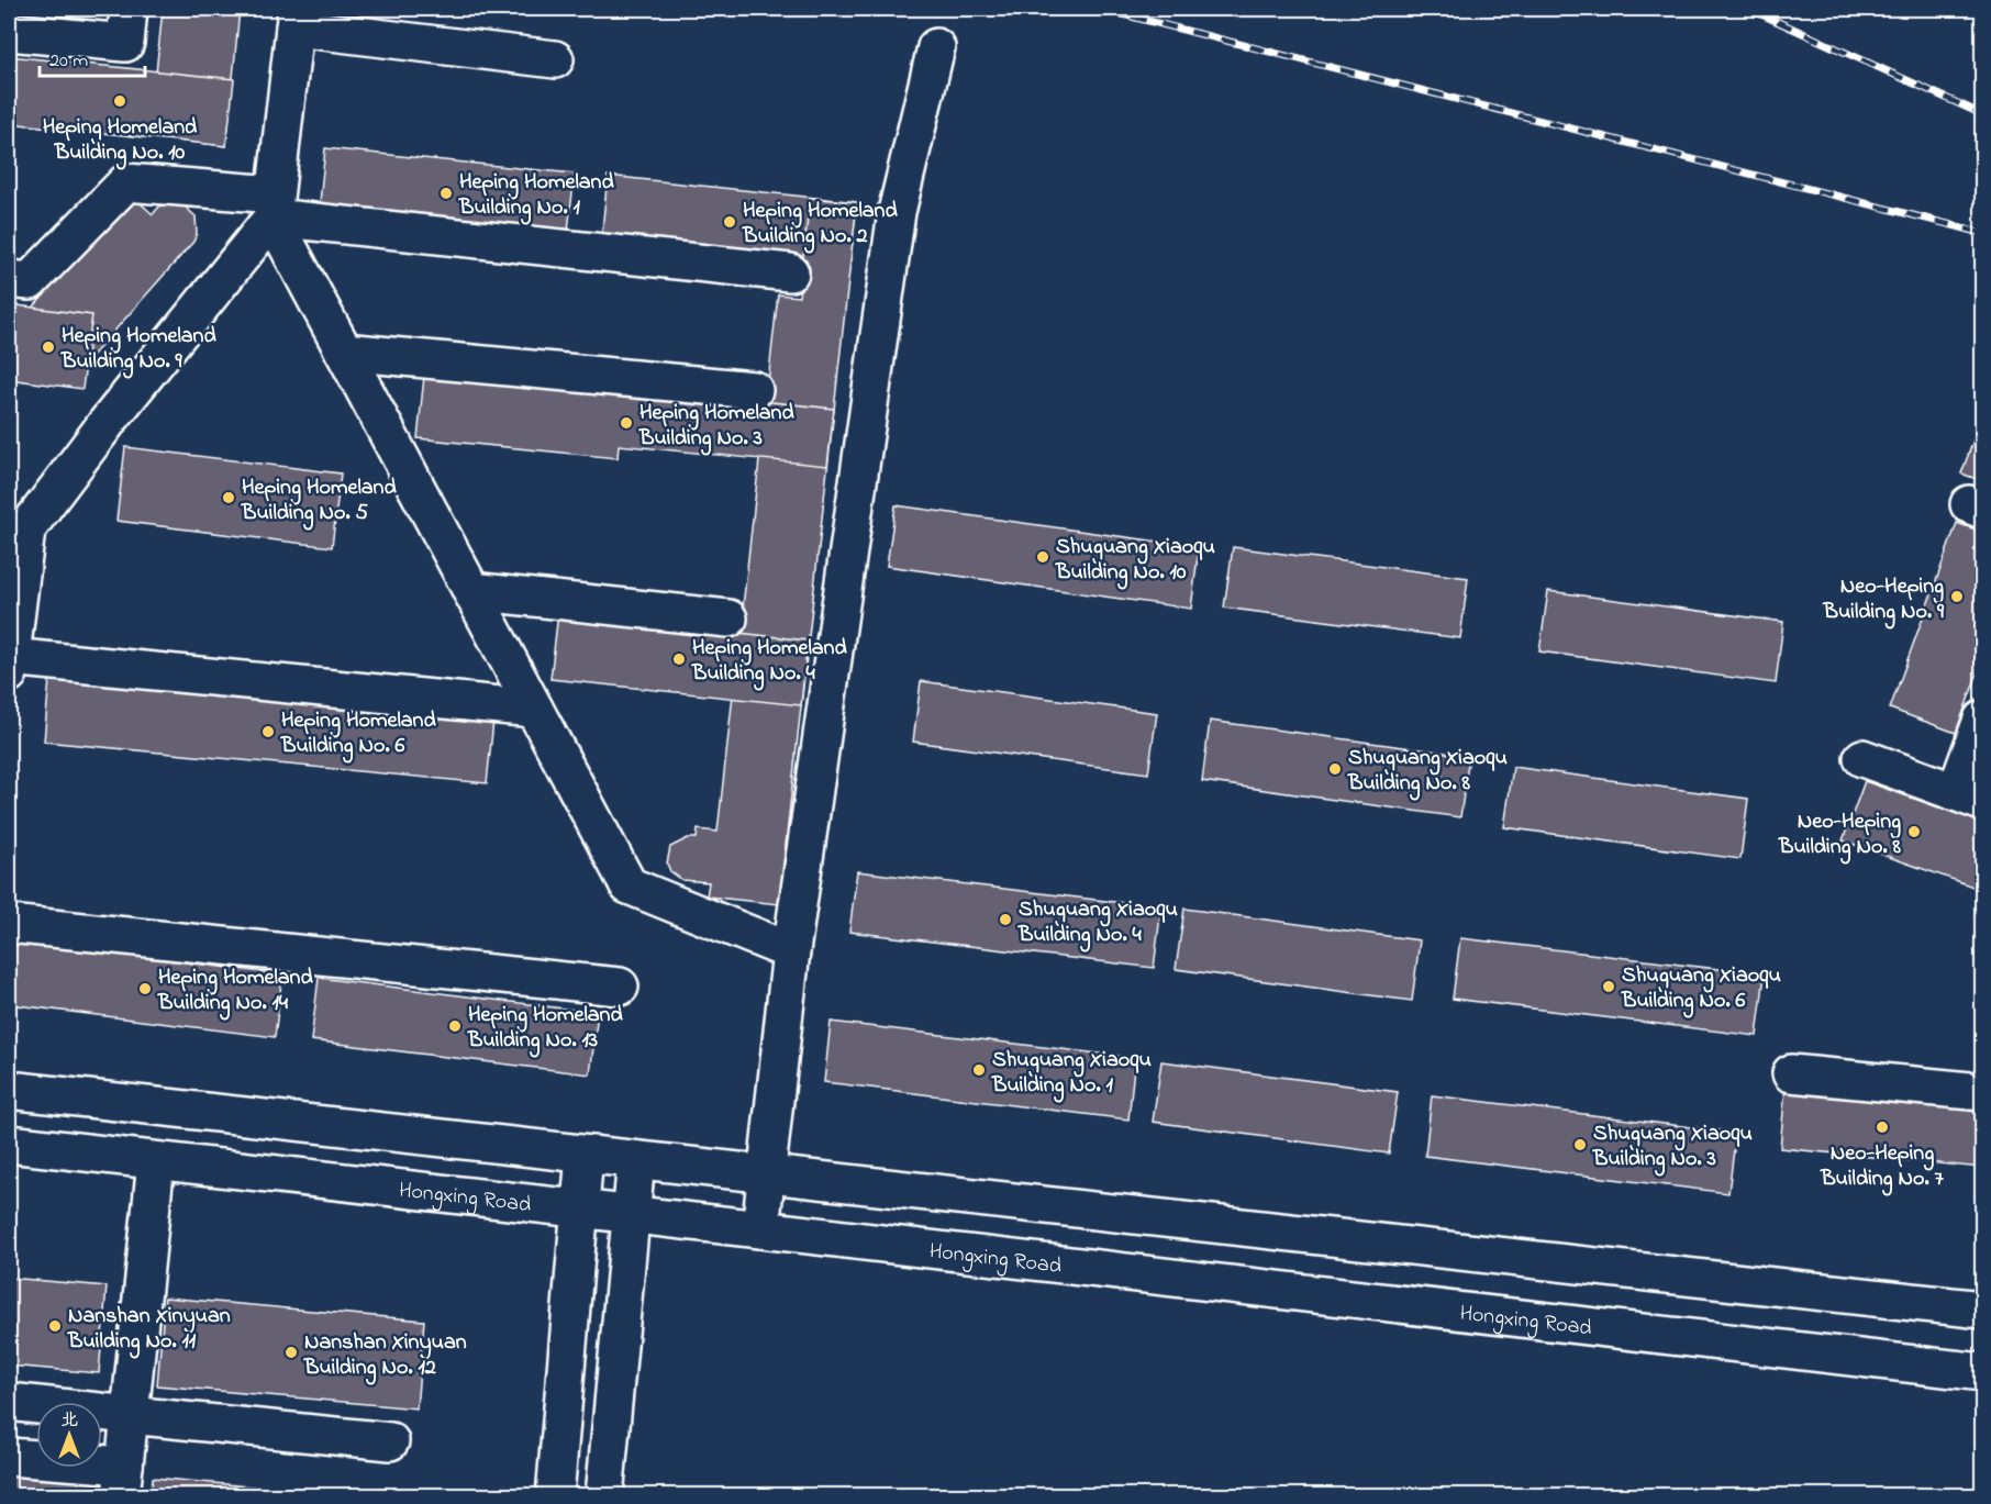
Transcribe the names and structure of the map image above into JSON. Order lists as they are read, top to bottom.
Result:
{
  "streets": {
    "street": ["Hongxing Road"]
  },
  "places": [
    "Heping Homeland Building No. 10",
    "Heping Homeland Building No. 1",
    "Heping Homeland Building No. 2",
    "Heping Homeland Building No. 9",
    "Heping Homeland Building No. 3",
    "Heping Homeland Building No. 5",
    "Shuguang Xiaoqu Building No. 10",
    "Neo-Heping Building No. 9",
    "Heping Homeland Building No. 4",
    "Heping Homeland Building No. 6",
    "Shuguang Xiaoqu Building No. 8",
    "Neo-Heping Building No. 8",
    "Shuguang Xiaoqu Building No. 4",
    "Shuguang Xiaoqu Building No. 6",
    "Heping Homeland Building No. 14",
    "Heping Homeland Building No. 13",
    "Shuguang Xiaoqu Building No. 1",
    "Neo-Heping Building No. 7",
    "Shuguang Xiaoqu Building No. 3",
    "Nanshan Xinyuan Building No. 11",
    "Nanshan Xinyuan Building No. 12"
  ],
  "scale_bar": "20 m",
  "north": "top"
}
